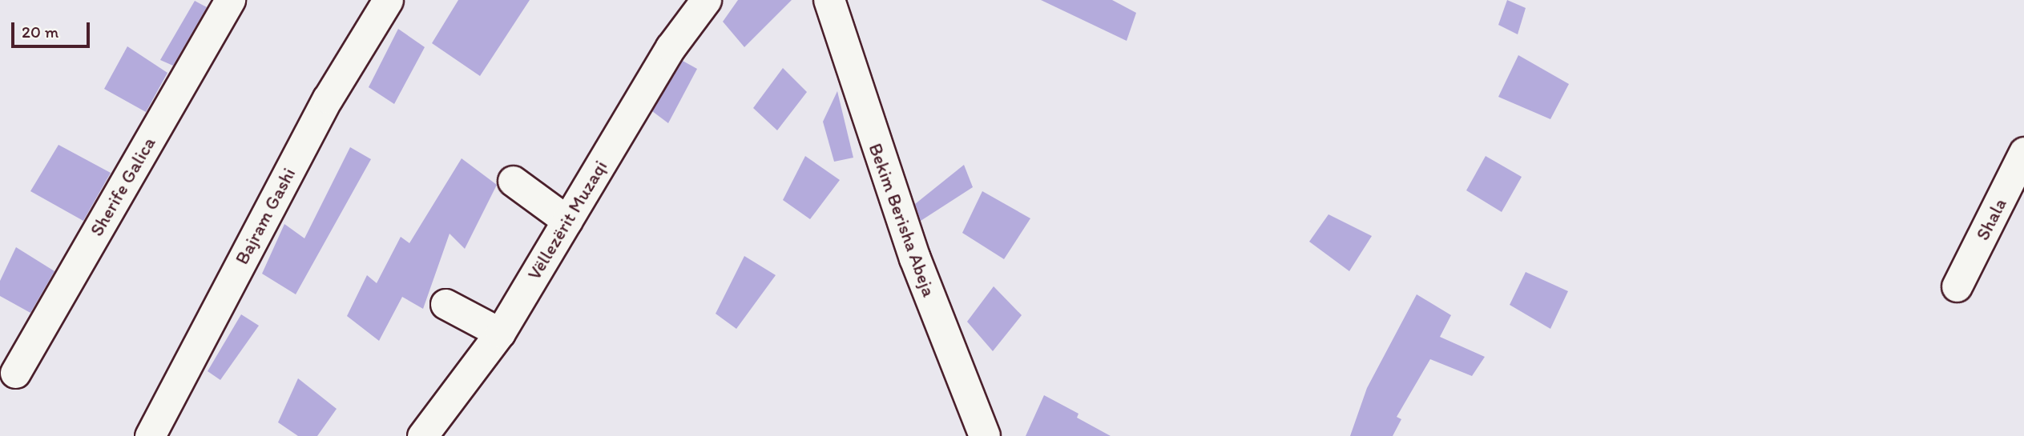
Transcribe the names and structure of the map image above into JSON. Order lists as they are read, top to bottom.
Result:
{
  "streets": {
    "street": [
      "Sherife Galica",
      "Bajram Gashi",
      "Shala",
      "Vëllezërit Muzaqi",
      "Bekim Berisha Abeja"
    ]
  },
  "scale_bar": "20 m"
}
